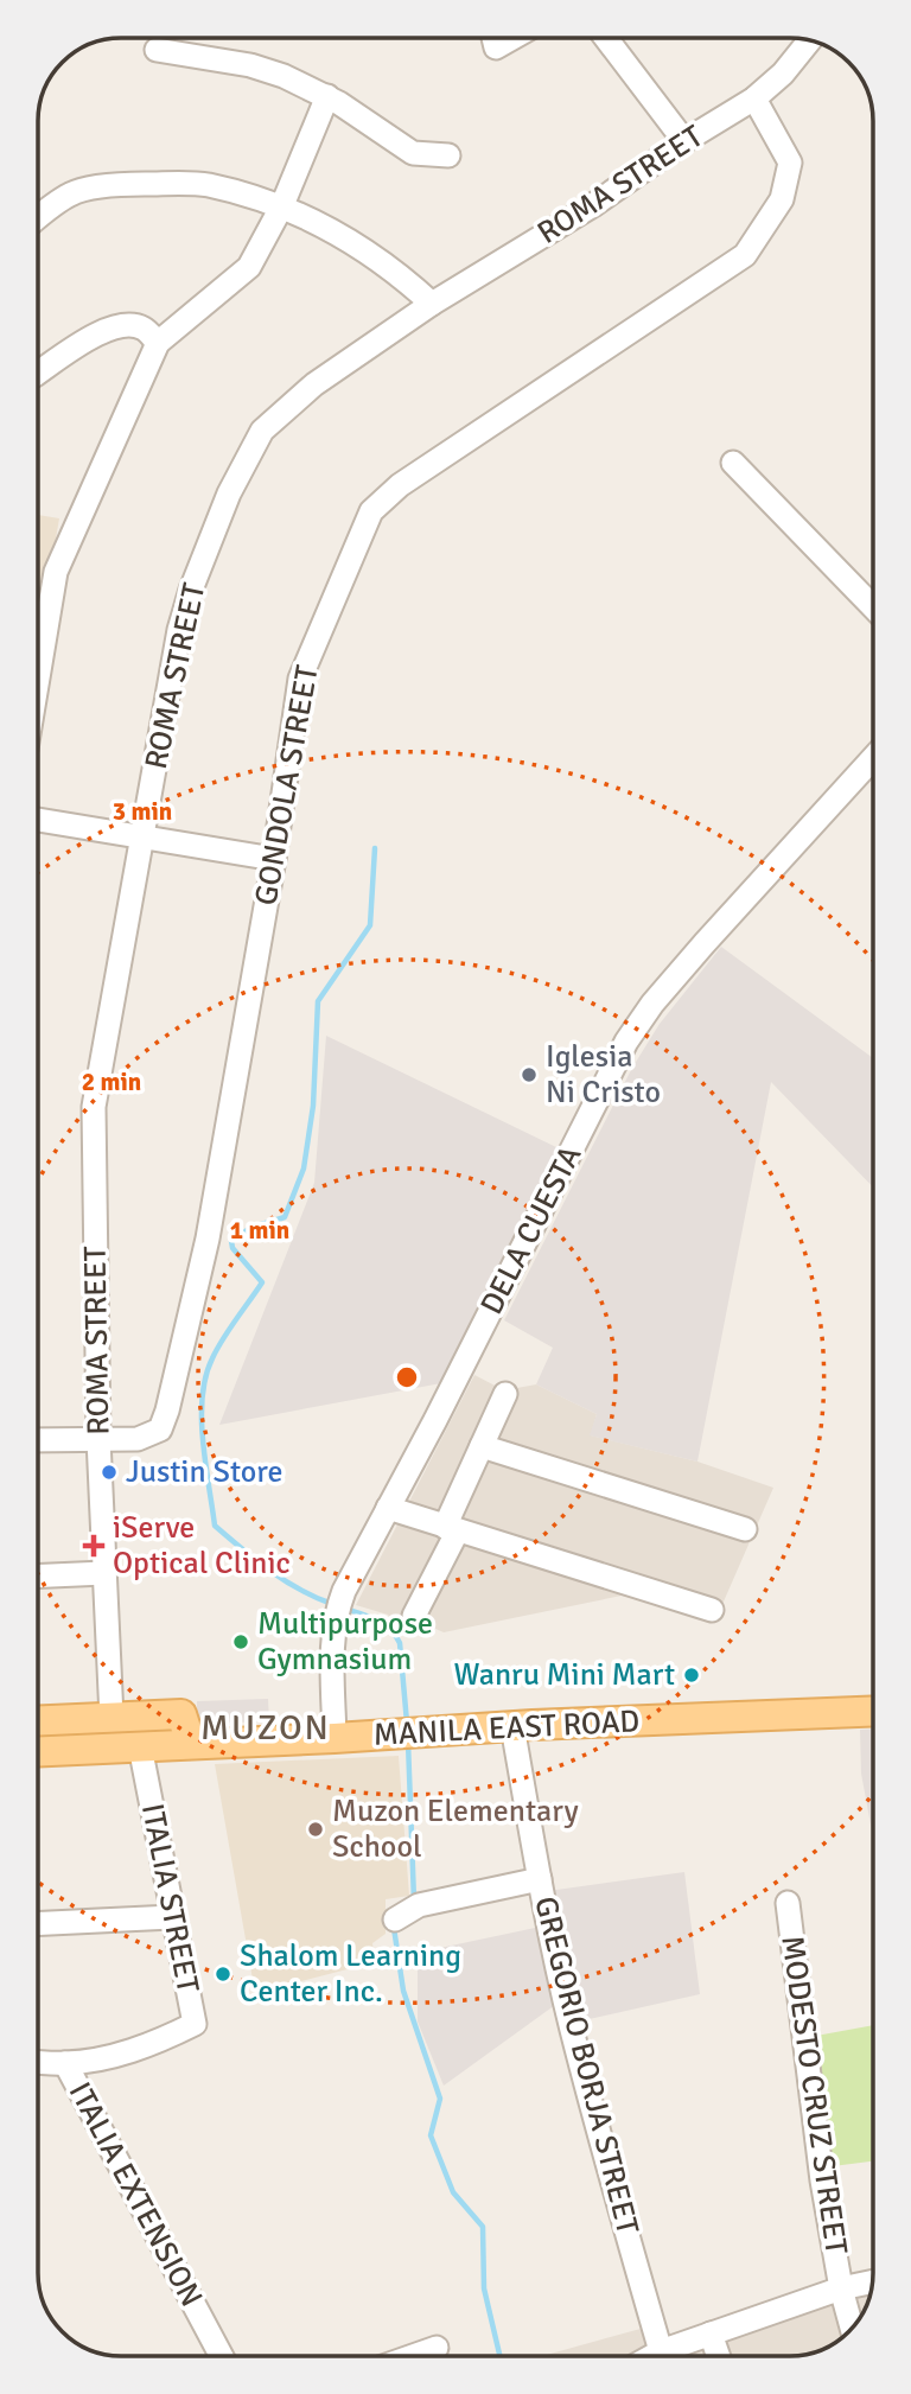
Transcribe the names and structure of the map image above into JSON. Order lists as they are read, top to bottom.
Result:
{
  "streets": {
    "main road": ["MANILA EAST ROAD"],
    "street": [
      "ROMA STREET",
      "GONDOLA STREET",
      "DELA CUESTA",
      "ITALIA STREET",
      "GREGORIO BORJA STREET",
      "MODESTO CRUZ STREET",
      "ITALIA EXTENSION"
    ]
  },
  "crossings": [
    ["ROMA STREET", "GONDOLA STREET"],
    ["DELA CUESTA", "MANILA EAST ROAD"],
    ["MANILA EAST ROAD", "ITALIA STREET"],
    ["MANILA EAST ROAD", "GREGORIO BORJA STREET"],
    ["ITALIA STREET", "ITALIA EXTENSION"]
  ],
  "districts": ["MUZON"],
  "places": {
    "other": [
      "Iglesia Ni Cristo",
      "Justin Store",
      "Multipurpose Gymnasium",
      "Wanru Mini Mart",
      "Muzon Elementary School",
      "Shalom Learning Center Inc."
    ],
    "health": ["iServe Optical Clinic"]
  },
  "rings": ["3 min", "2 min", "1 min"]
}
